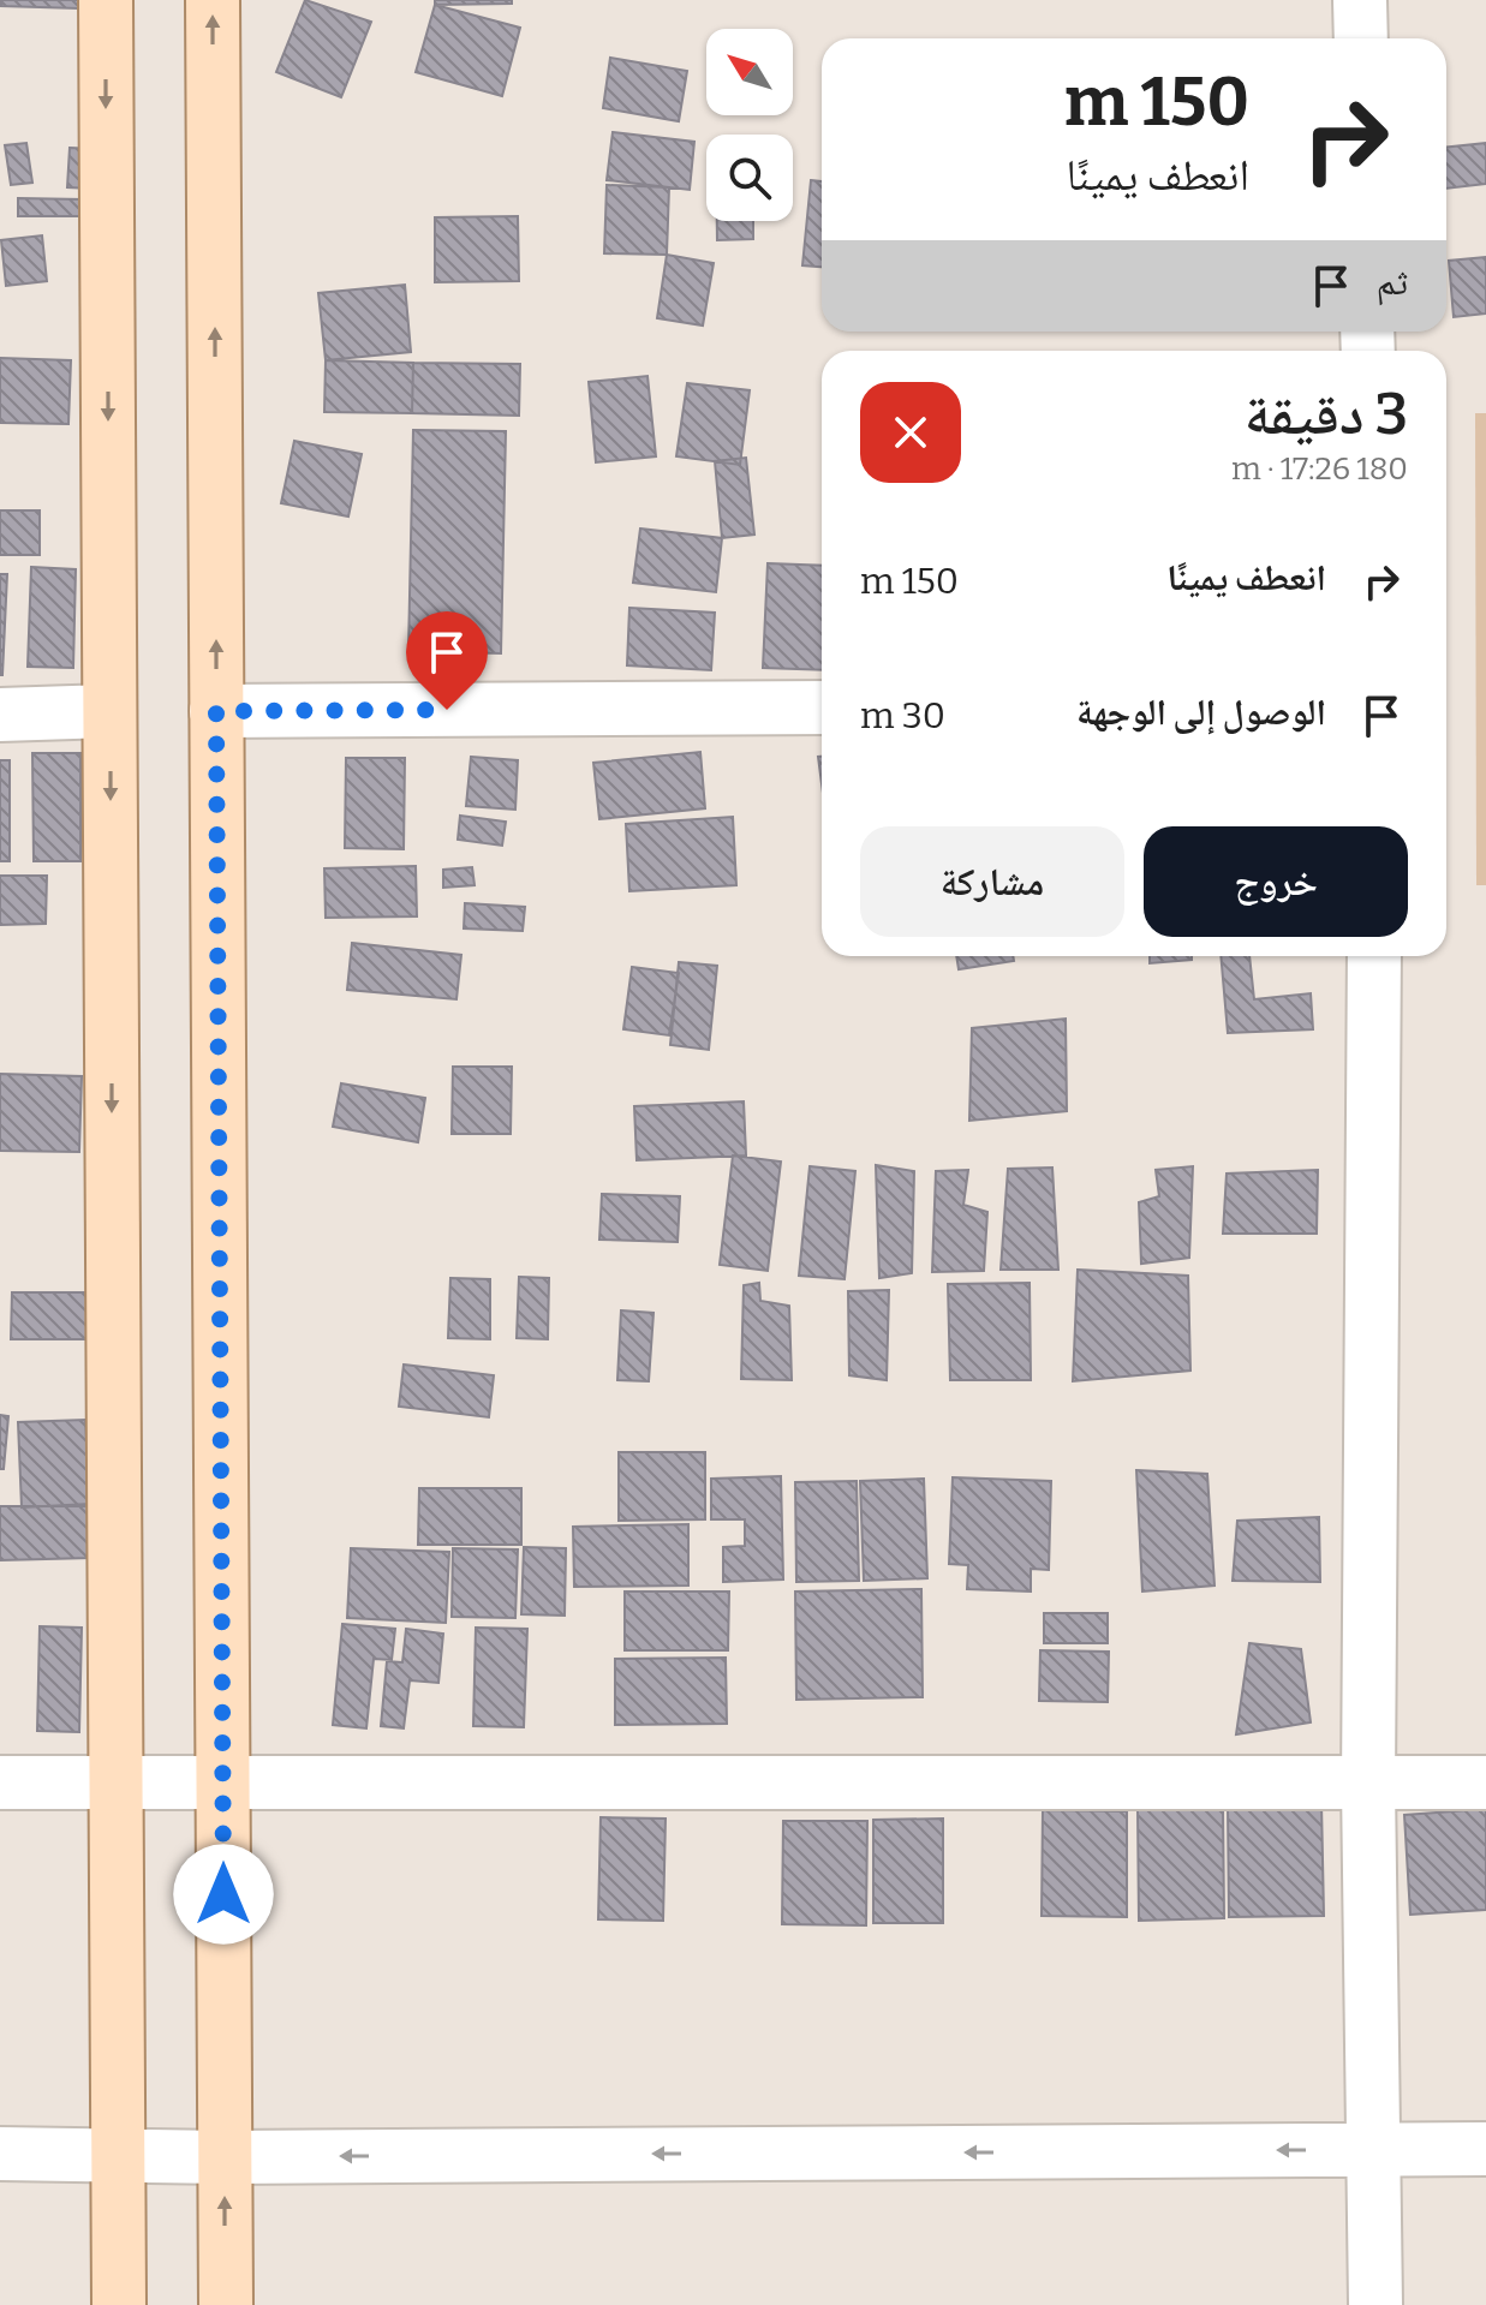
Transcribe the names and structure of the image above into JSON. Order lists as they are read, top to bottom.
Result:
{
  "north": "top left",
  "page": {
    "turn": ["150 m", "انعطف يمينًا"],
    "then": "ثم",
    "heading": ["3 دقيقة", "180 m · 17:26"],
    "list": [
      {
        "name": "انعطف يمينًا",
        "value": "150 m"
      },
      {
        "name": "الوصول إلى الوجهة",
        "value": "30 m"
      }
    ],
    "buttons": ["خروج", "مشاركة"]
  }
}
